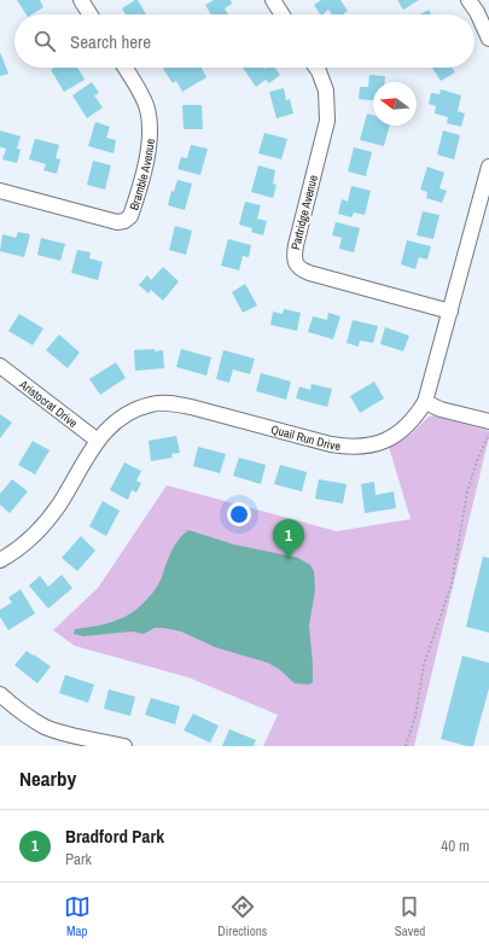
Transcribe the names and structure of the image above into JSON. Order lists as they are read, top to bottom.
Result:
{
  "streets": {
    "street": [
      "Bramble Avenue",
      "Partridge Avenue",
      "Aristocrat Drive",
      "Quail Run Drive"
    ]
  },
  "crossings": [
    ["Partridge Avenue", "Quail Run Drive"],
    ["Aristocrat Drive", "Quail Run Drive"]
  ],
  "north": "left",
  "page": {
    "search": "Search here",
    "pins": "1",
    "heading": "Nearby",
    "list": [
      {
        "mark": "1",
        "name": "Bradford Park",
        "note": "Park",
        "value": "40 m"
      }
    ],
    "nav": ["Map", "Directions", "Saved"]
  }
}
